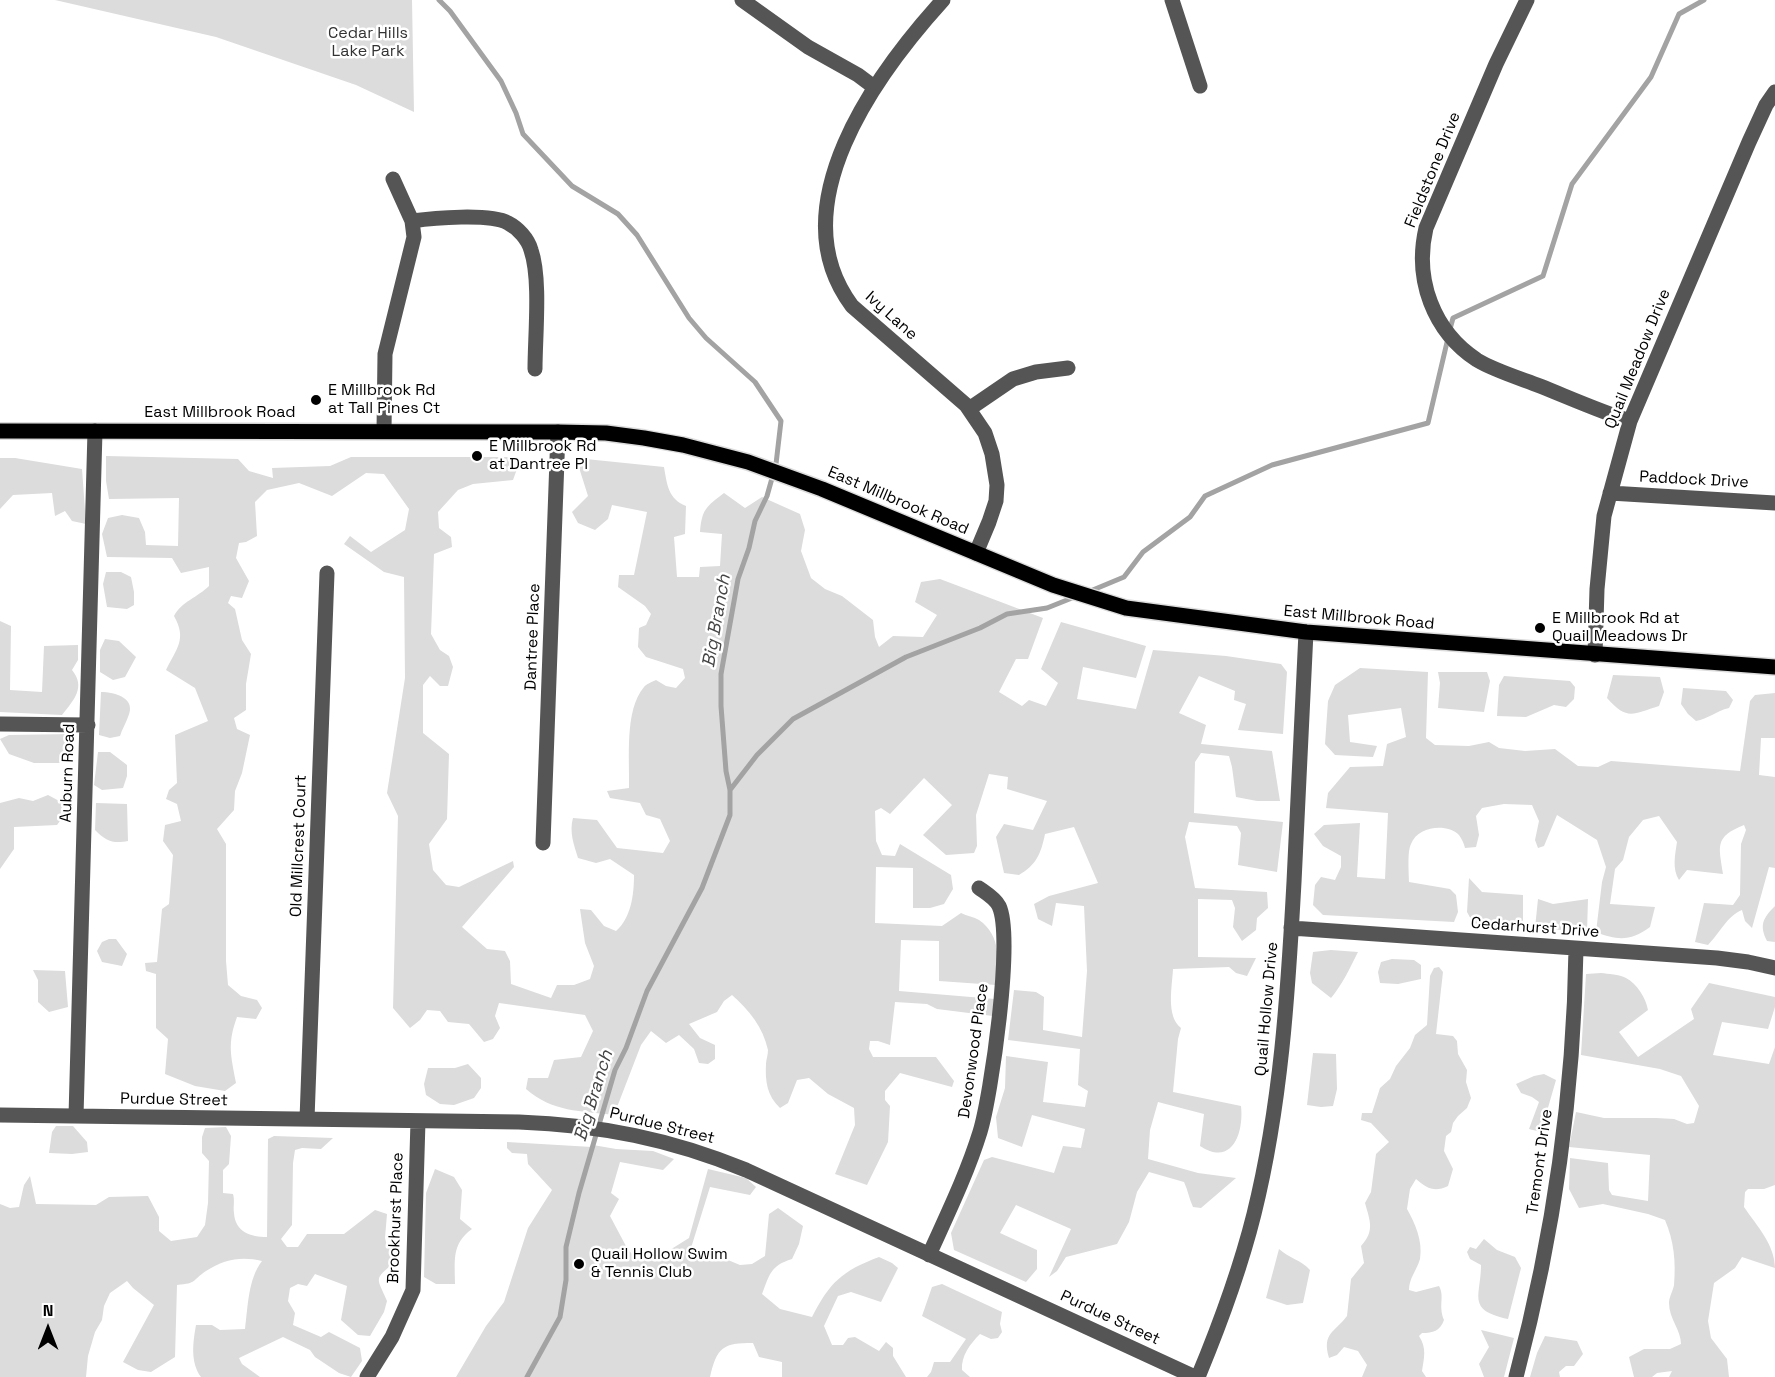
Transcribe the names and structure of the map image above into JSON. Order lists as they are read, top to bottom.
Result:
{
  "streets": {
    "main road": ["East Millbrook Road"],
    "street": [
      "Fieldstone Drive",
      "Ivy Lane",
      "Quail Meadow Drive",
      "Paddock Drive",
      "Dantree Place",
      "Auburn Road",
      "Old Millcrest Court",
      "Cedarhurst Drive",
      "Quail Hollow Drive",
      "Devonwood Place",
      "Purdue Street",
      "Tremont Drive",
      "Brookhurst Place"
    ]
  },
  "crossings": [
    ["Fieldstone Drive", "Quail Meadow Drive"],
    ["Ivy Lane", "East Millbrook Road"],
    ["Quail Meadow Drive", "East Millbrook Road"],
    ["Quail Meadow Drive", "Paddock Drive"],
    ["East Millbrook Road", "Dantree Place"],
    ["East Millbrook Road", "Auburn Road"],
    ["East Millbrook Road", "Quail Hollow Drive"],
    ["Auburn Road", "Purdue Street"],
    ["Old Millcrest Court", "Purdue Street"],
    ["Cedarhurst Drive", "Quail Hollow Drive"],
    ["Cedarhurst Drive", "Tremont Drive"],
    ["Quail Hollow Drive", "Purdue Street"],
    ["Devonwood Place", "Purdue Street"],
    ["Purdue Street", "Brookhurst Place"]
  ],
  "water": ["Big Branch"],
  "parks": ["Cedar Hills Lake Park"],
  "places": [
    "E Millbrook Rd at Tall Pines Ct",
    "E Millbrook Rd at Dantree Pl",
    "E Millbrook Rd at Quail Meadows Dr",
    "Quail Hollow Swim & Tennis Club"
  ],
  "north": "top"
}
